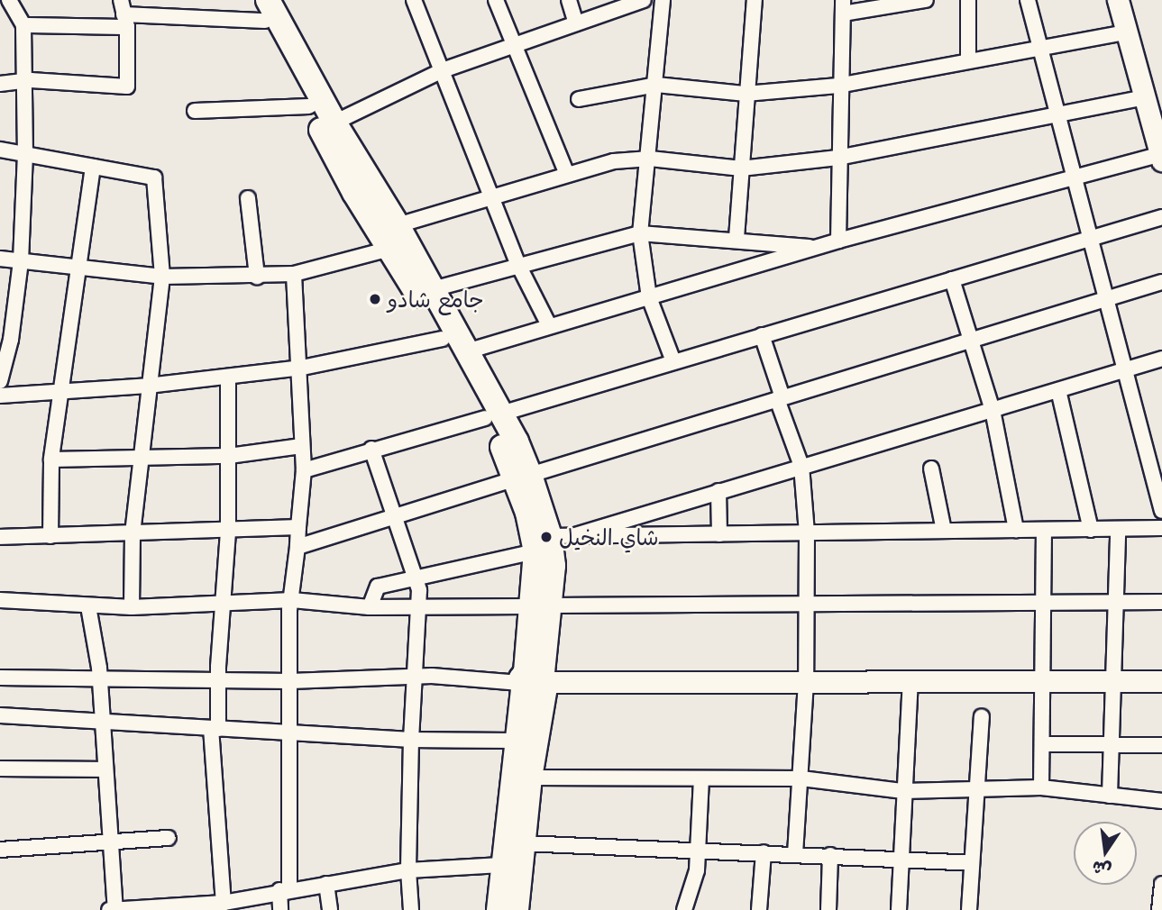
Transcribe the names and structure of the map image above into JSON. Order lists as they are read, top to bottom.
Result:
{
  "places": ["جامع شادو", "شاي النخيل"],
  "north": "bottom"
}
